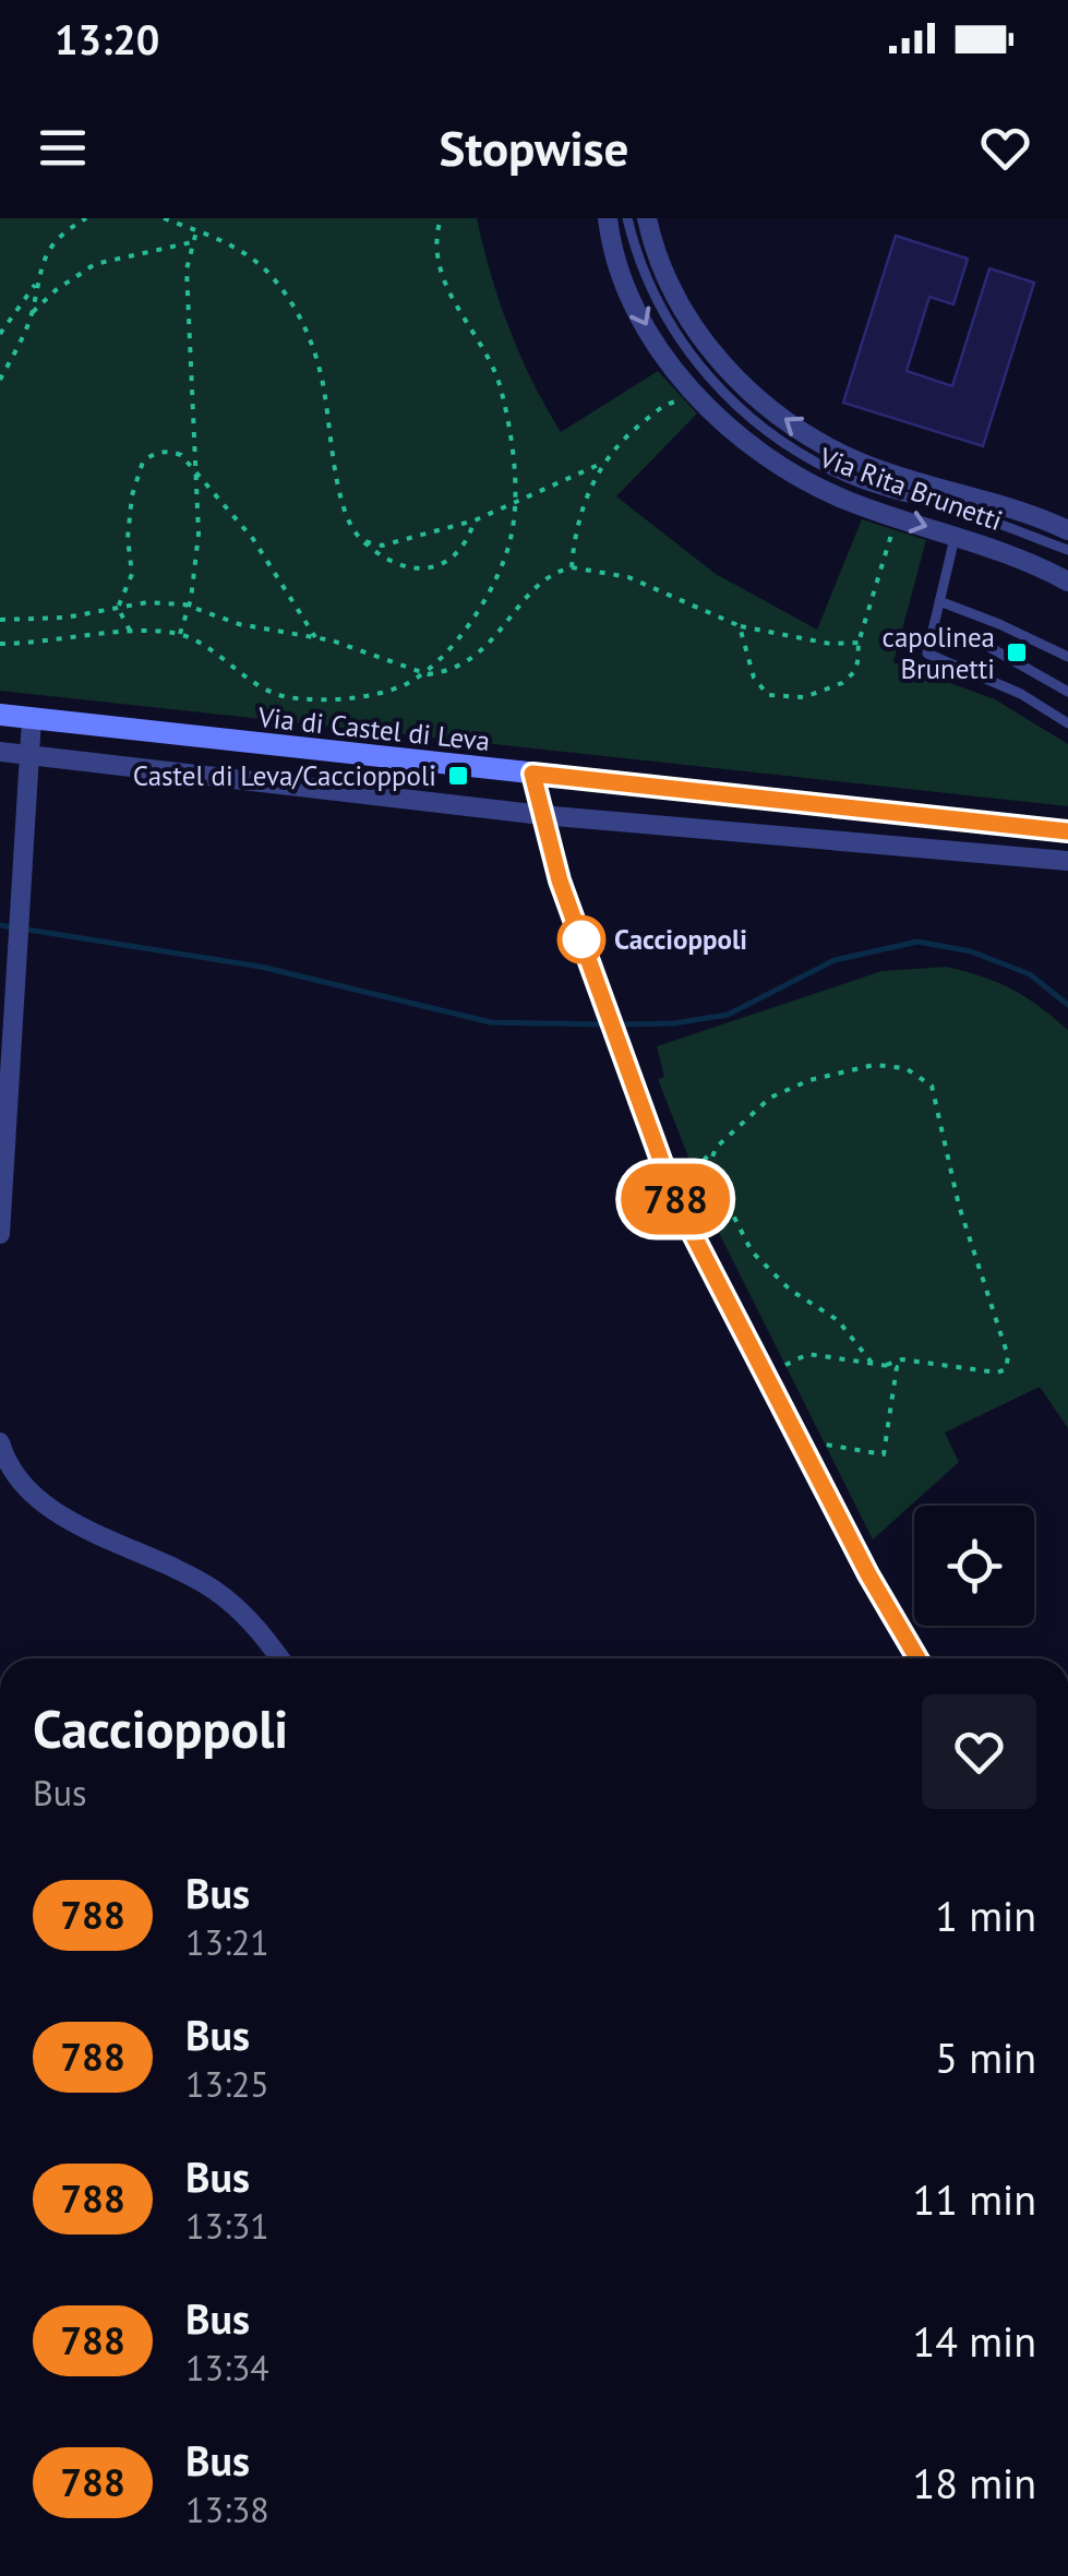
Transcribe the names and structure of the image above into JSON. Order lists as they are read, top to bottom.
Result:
{
  "streets": {
    "street": ["Via Rita Brunetti", "Via di Castel di Leva"]
  },
  "places": {
    "transit": ["capolinea Brunetti", "Castel di Leva/Caccioppoli"],
    "other": ["Caccioppoli"]
  },
  "lines": ["bus line 788"],
  "page": {
    "status": "13:20",
    "header": "Stopwise",
    "on_map": "788",
    "heading": ["Caccioppoli", "Bus"],
    "list": [
      {
        "mark": "788",
        "name": "Bus",
        "note": "13:21",
        "value": "1 min"
      },
      {
        "mark": "788",
        "name": "Bus",
        "note": "13:25",
        "value": "5 min"
      },
      {
        "mark": "788",
        "name": "Bus",
        "note": "13:31",
        "value": "11 min"
      },
      {
        "mark": "788",
        "name": "Bus",
        "note": "13:34",
        "value": "14 min"
      },
      {
        "mark": "788",
        "name": "Bus",
        "note": "13:38",
        "value": "18 min"
      }
    ]
  }
}
